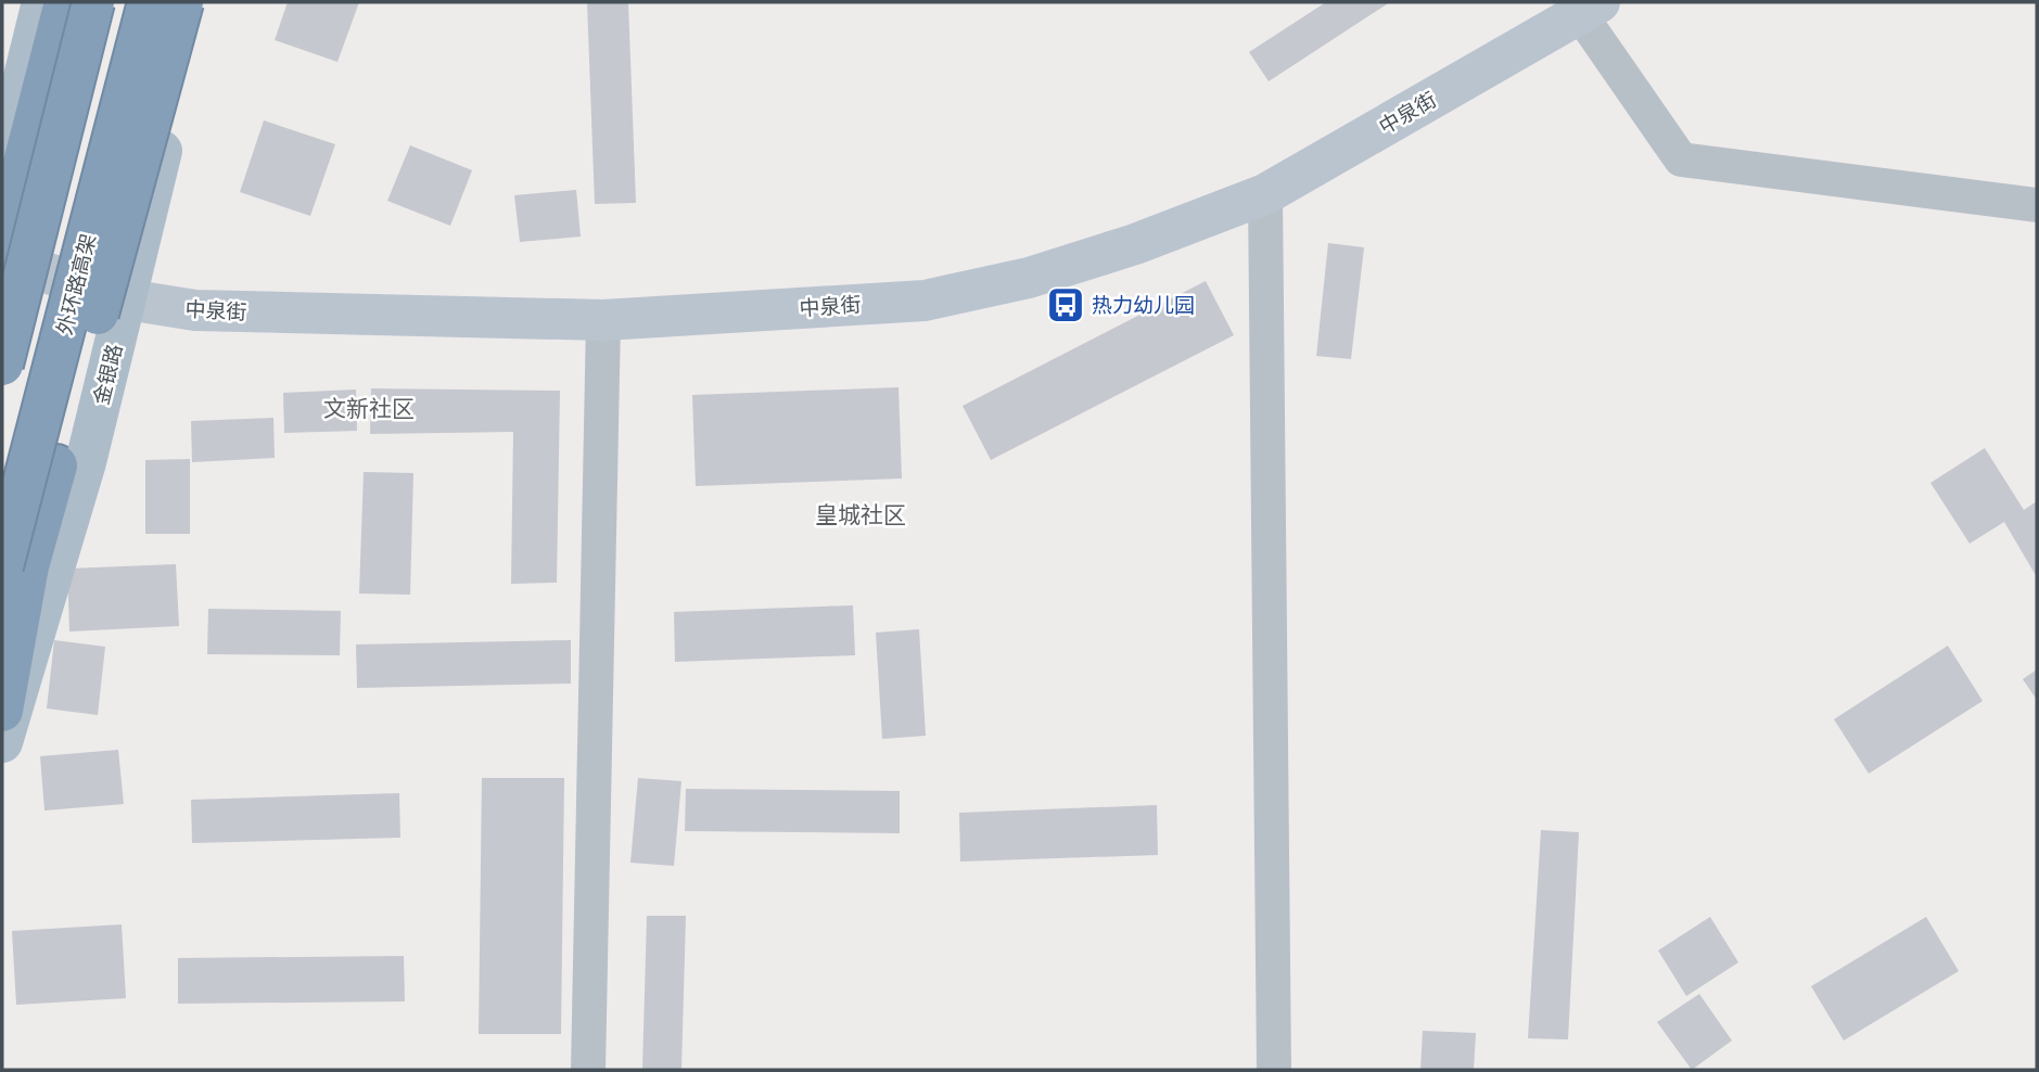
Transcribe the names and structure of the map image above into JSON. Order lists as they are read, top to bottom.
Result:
{
  "streets": {
    "highway": ["外环路高架"],
    "main road": ["金银路"],
    "street": ["中泉街"]
  },
  "crossings": [
    ["中泉街", "金银路"]
  ],
  "districts": ["文新社区", "皇城社区"],
  "places": {
    "bus stop": ["热力幼儿园"]
  }
}
